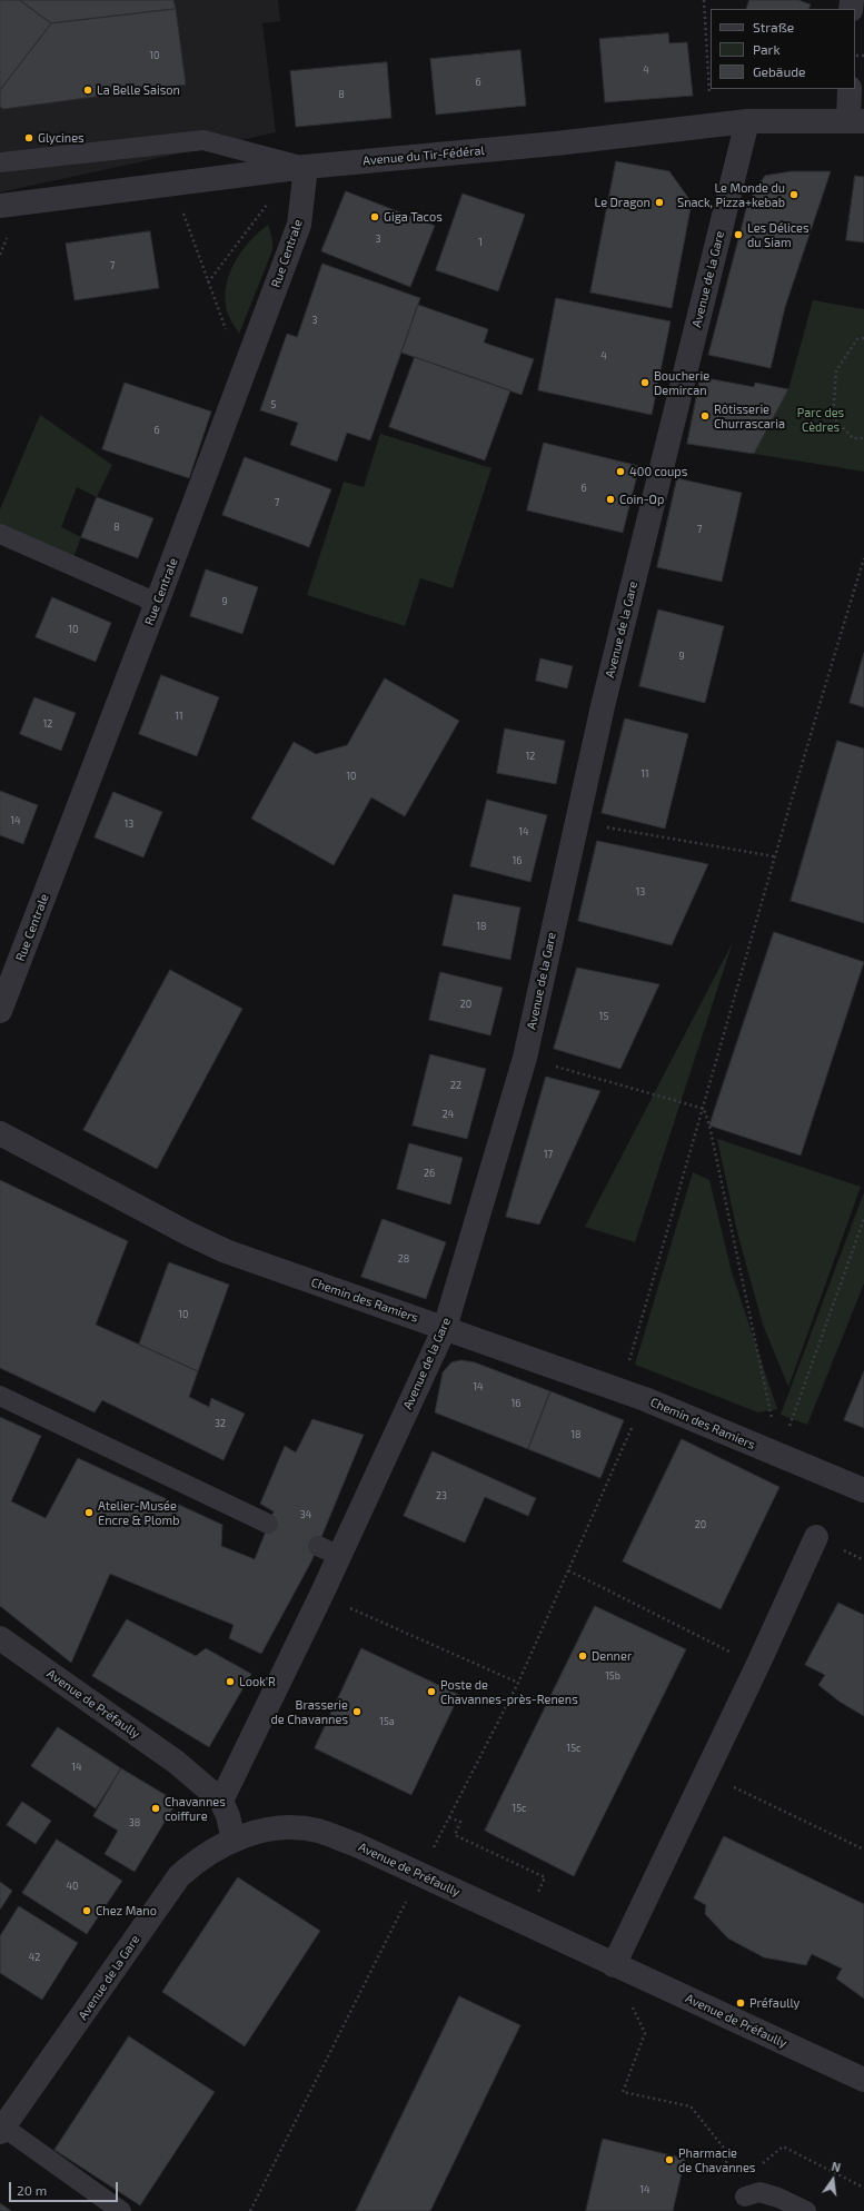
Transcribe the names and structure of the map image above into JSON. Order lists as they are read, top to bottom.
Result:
{
  "streets": {
    "street": [
      "Avenue du Tir-Fédéral",
      "Rue Centrale",
      "Avenue de la Gare",
      "Chemin des Ramiers",
      "Avenue de Préfaully"
    ]
  },
  "crossings": [
    ["Avenue du Tir-Fédéral", "Rue Centrale"],
    ["Avenue du Tir-Fédéral", "Avenue de la Gare"],
    ["Avenue de la Gare", "Chemin des Ramiers"],
    ["Avenue de la Gare", "Avenue de Préfaully"]
  ],
  "parks": ["Parc des Cèdres"],
  "places": [
    "La Belle Saison",
    "Glycines",
    "Le Monde du Snack, Pizza+kebab",
    "Le Dragon",
    "Giga Tacos",
    "Les Délices du Siam",
    "Boucherie Demircan",
    "Rôtisserie Churrascaria",
    "400 coups",
    "Coin-Op",
    "Atelier-Musée Encre & Plomb",
    "Denner",
    "Look'R",
    "Poste de Chavannes-près-Renens",
    "Brasserie de Chavannes",
    "Chavannes coiffure",
    "Chez Mano",
    "Préfaully",
    "Pharmacie de Chavannes"
  ],
  "house_numbers": [
    "10",
    "4",
    "6",
    "8",
    "3",
    "1",
    "7",
    "3",
    "4",
    "5",
    "6",
    "6",
    "7",
    "8",
    "7",
    "9",
    "10",
    "9",
    "11",
    "12",
    "12",
    "11",
    "10",
    "14",
    "13",
    "14",
    "16",
    "13",
    "18",
    "20",
    "15",
    "22",
    "24",
    "17",
    "26",
    "28",
    "10",
    "14",
    "16",
    "32",
    "18",
    "23",
    "34",
    "20",
    "15b",
    "15a",
    "15c",
    "14",
    "15c",
    "38",
    "40",
    "42",
    "14"
  ],
  "legend": ["Straße", "Park", "Gebäude"],
  "scale_bar": "20 m",
  "north": "top"
}
